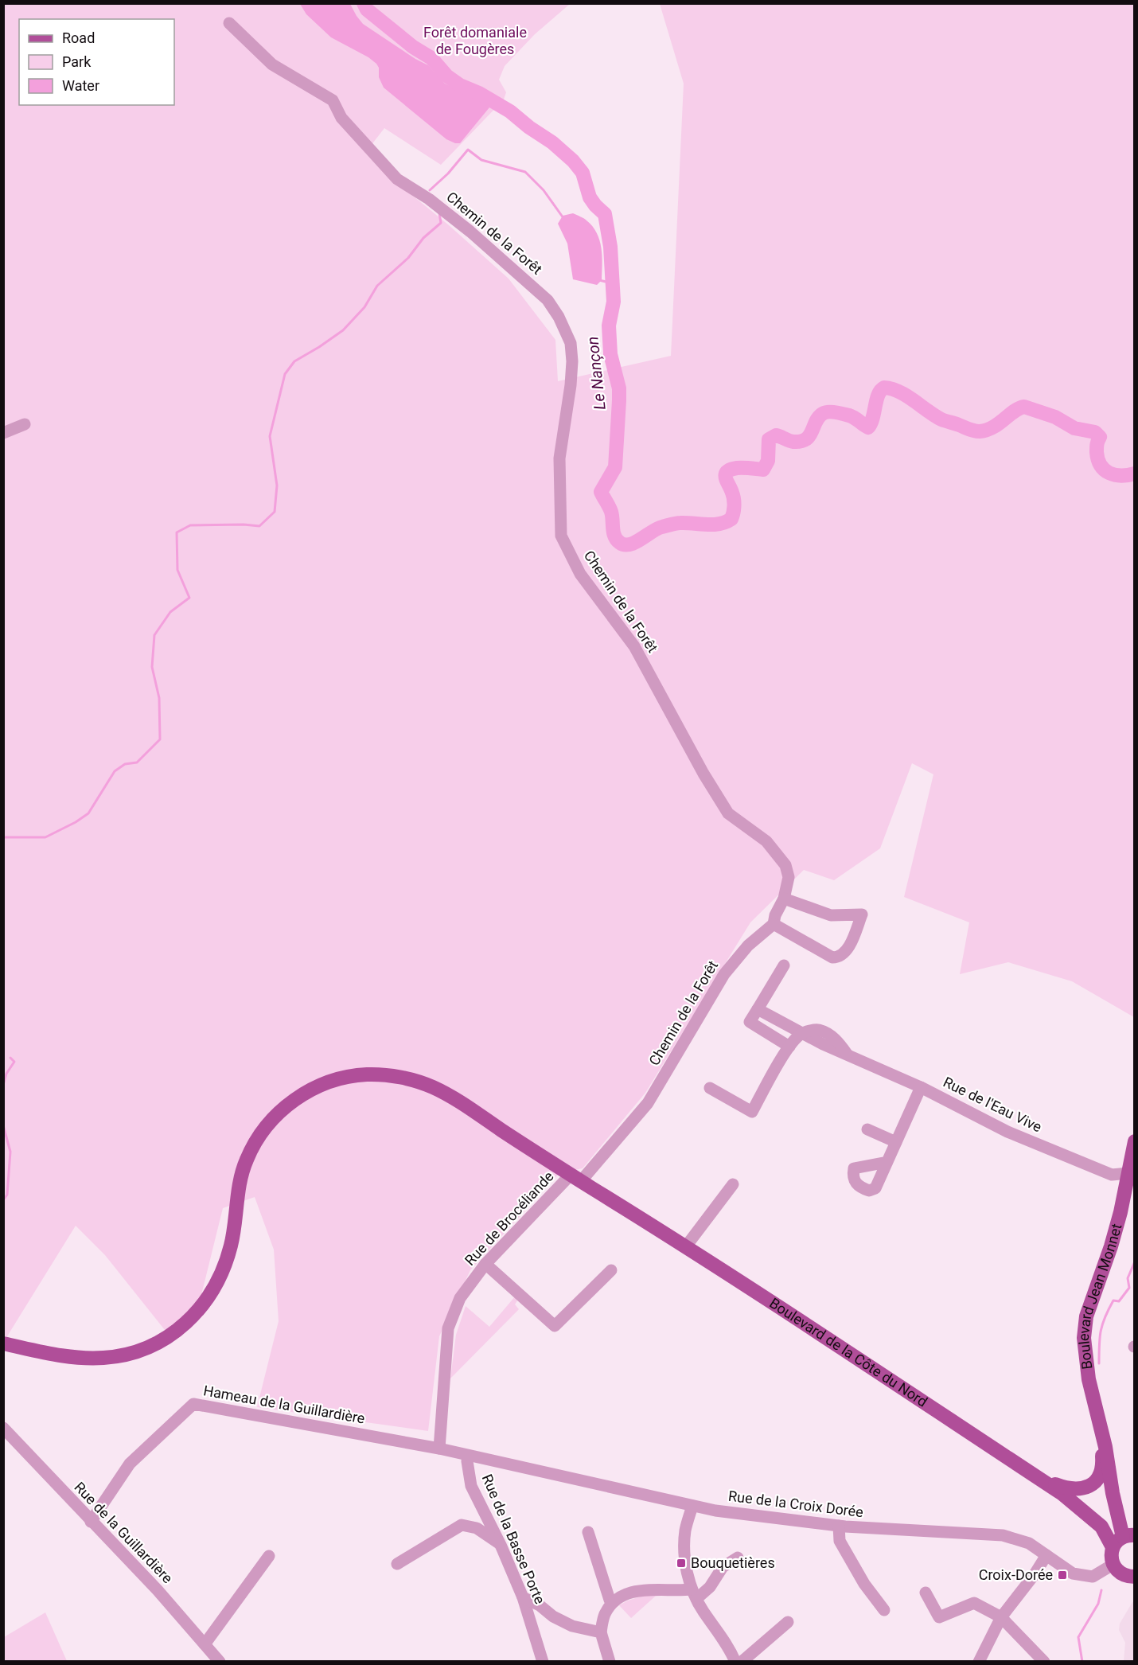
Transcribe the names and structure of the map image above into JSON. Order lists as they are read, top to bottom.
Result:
{
  "streets": {
    "main road": ["Boulevard Jean Monnet", "Boulevard de la Côte du Nord"],
    "street": [
      "Chemin de la Forêt",
      "Rue de l'Eau Vive",
      "Rue de Brocéliande",
      "Hameau de la Guillardière",
      "Rue de la Croix Dorée",
      "Rue de la Guillardière",
      "Rue de la Basse Porte"
    ]
  },
  "crossings": [
    ["Chemin de la Forêt", "Rue de Brocéliande"],
    ["Chemin de la Forêt", "Boulevard de la Côte du Nord"],
    ["Rue de l'Eau Vive", "Boulevard Jean Monnet"],
    ["Rue de Brocéliande", "Boulevard de la Côte du Nord"],
    ["Rue de Brocéliande", "Hameau de la Guillardière"],
    ["Hameau de la Guillardière", "Rue de la Croix Dorée"],
    ["Hameau de la Guillardière", "Rue de la Guillardière"],
    ["Hameau de la Guillardière", "Rue de la Basse Porte"],
    ["Rue de la Croix Dorée", "Rue de la Basse Porte"]
  ],
  "water": ["Le Nançon"],
  "parks": ["Forêt domaniale de Fougères"],
  "places": {
    "transit": ["Bouquetières", "Croix-Dorée"]
  },
  "legend": ["Road", "Park", "Water"]
}
